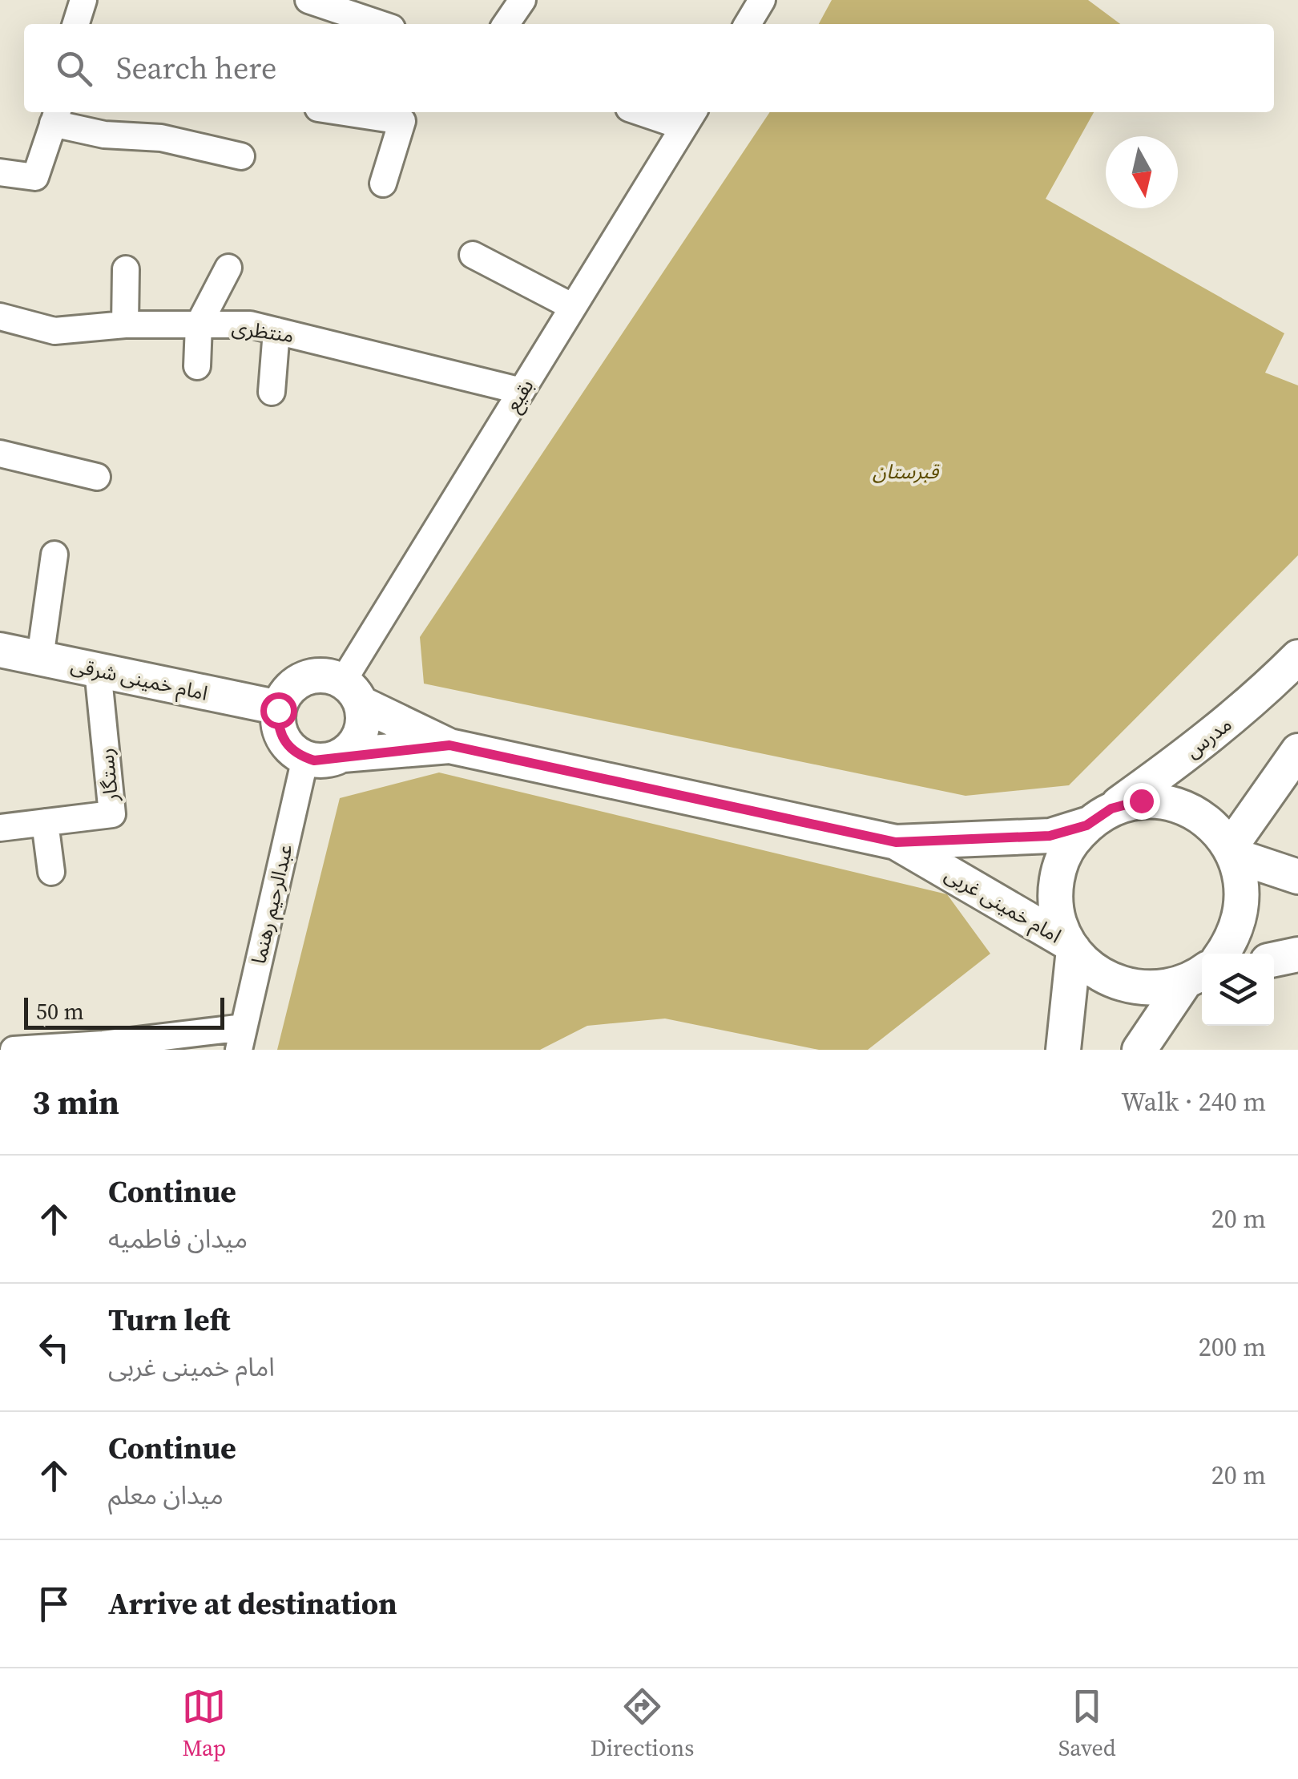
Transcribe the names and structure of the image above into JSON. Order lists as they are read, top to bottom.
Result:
{
  "streets": {
    "main road": ["امام خمینی شرقی", "مدرس", "امام خمینی غربی"],
    "street": [
      "منتظری",
      "بقیع",
      "رستگار",
      "عبدالرحیم رهنما"
    ]
  },
  "crossings": [
    ["منتظری", "بقیع"],
    ["بقیع", "امام خمینی شرقی"],
    ["بقیع", "عبدالرحیم رهنما"],
    ["بقیع", "امام خمینی غربی"],
    ["امام خمینی شرقی", "رستگار"],
    ["امام خمینی شرقی", "عبدالرحیم رهنما"],
    ["امام خمینی شرقی", "امام خمینی غربی"],
    ["مدرس", "امام خمینی غربی"],
    ["عبدالرحیم رهنما", "امام خمینی غربی"]
  ],
  "parks": ["قبرستان"],
  "scale_bar": "50 m",
  "north": "bottom",
  "page": {
    "search": "Search here",
    "scale": "50 m",
    "heading": ["3 min", "Walk · 240 m"],
    "list": [
      ["Continue", "میدان فاطمیه", "20 m"],
      ["Turn left", "امام خمینی غربی", "200 m"],
      ["Continue", "میدان معلم", "20 m"],
      "Arrive at destination"
    ],
    "nav": ["Map", "Directions", "Saved"]
  }
}
